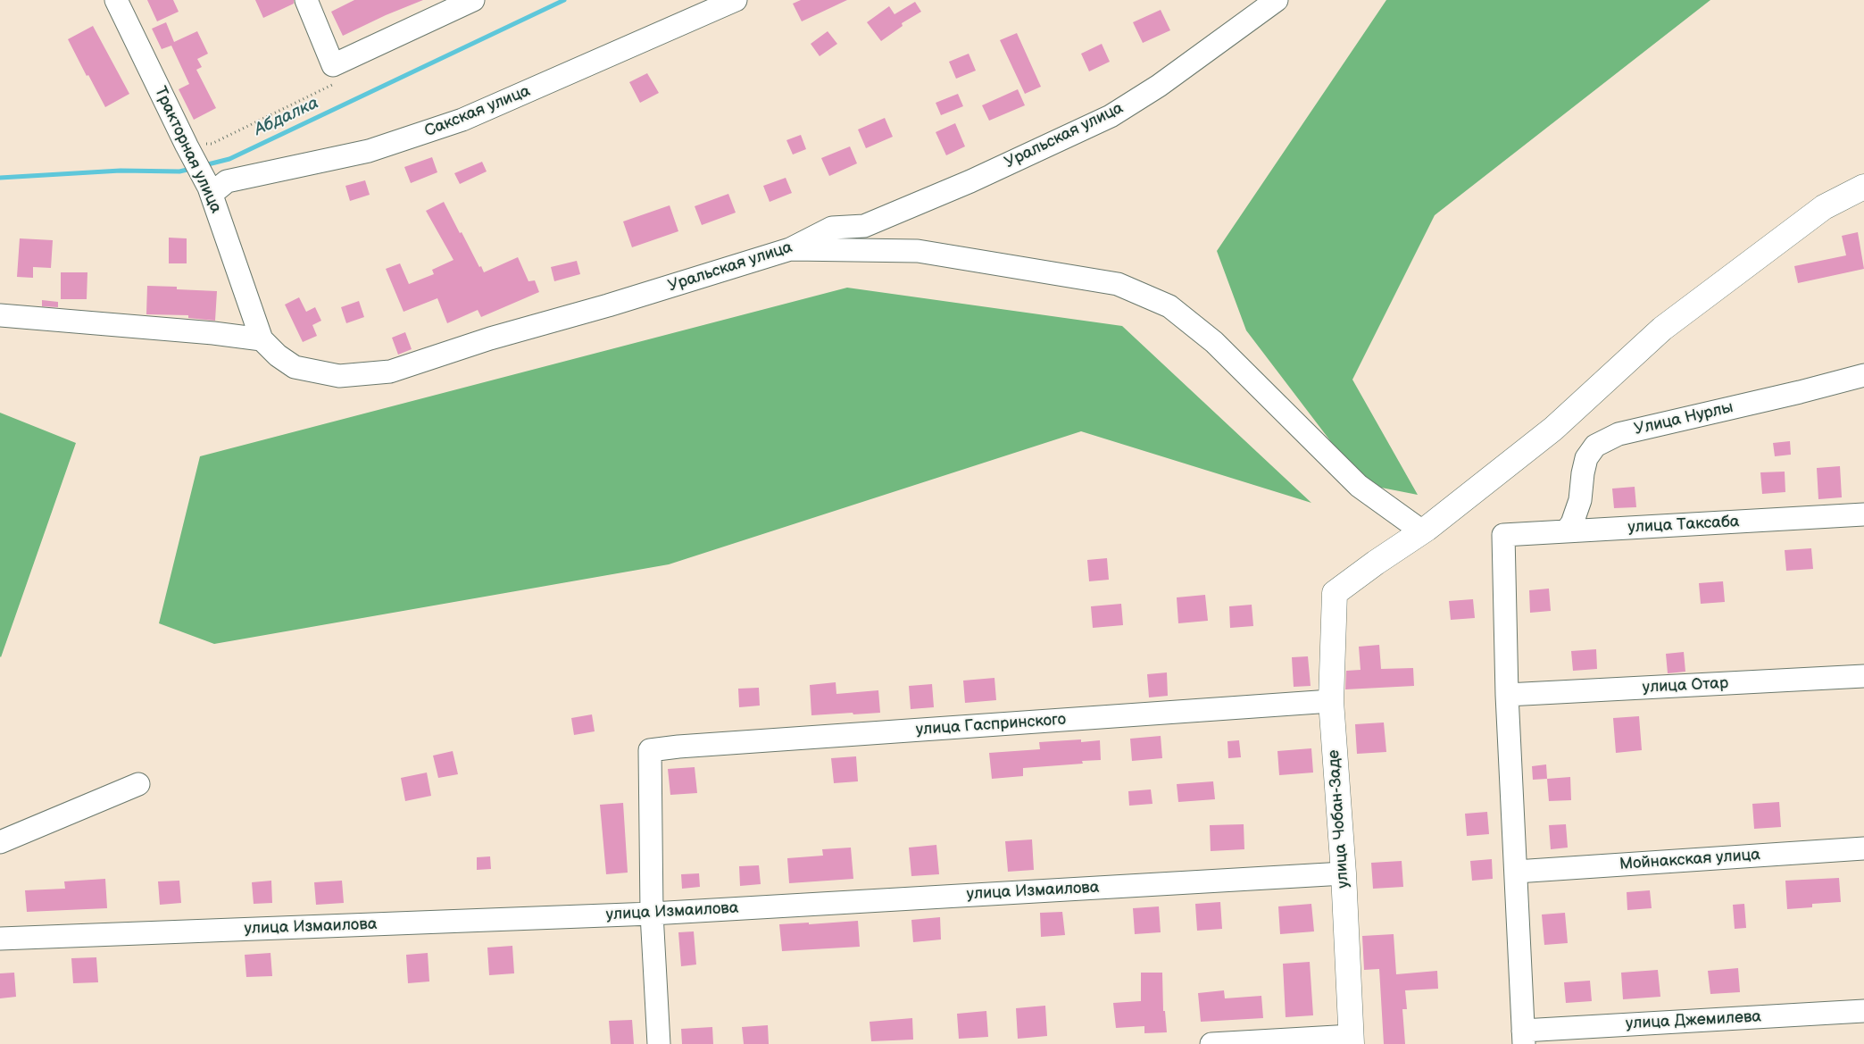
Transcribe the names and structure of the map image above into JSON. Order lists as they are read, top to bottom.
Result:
{
  "streets": {
    "main road": ["улица Чобан-Заде"],
    "street": [
      "Сакская улица",
      "Уральская улица",
      "Тракторная улица",
      "Улица Нурлы",
      "улица Таксаба",
      "улица Отар",
      "улица Гаспринского",
      "Мойнакская улица",
      "улица Измаилова",
      "улица Джемилева"
    ]
  },
  "crossings": [
    ["Сакская улица", "Тракторная улица"],
    ["Уральская улица", "Тракторная улица"],
    ["Улица Нурлы", "улица Таксаба"],
    ["улица Таксаба", "улица Отар"],
    ["улица Гаспринского", "улица Чобан-Заде"],
    ["улица Гаспринского", "улица Измаилова"],
    ["улица Чобан-Заде", "улица Измаилова"]
  ],
  "water": ["Абдалка"]
}
